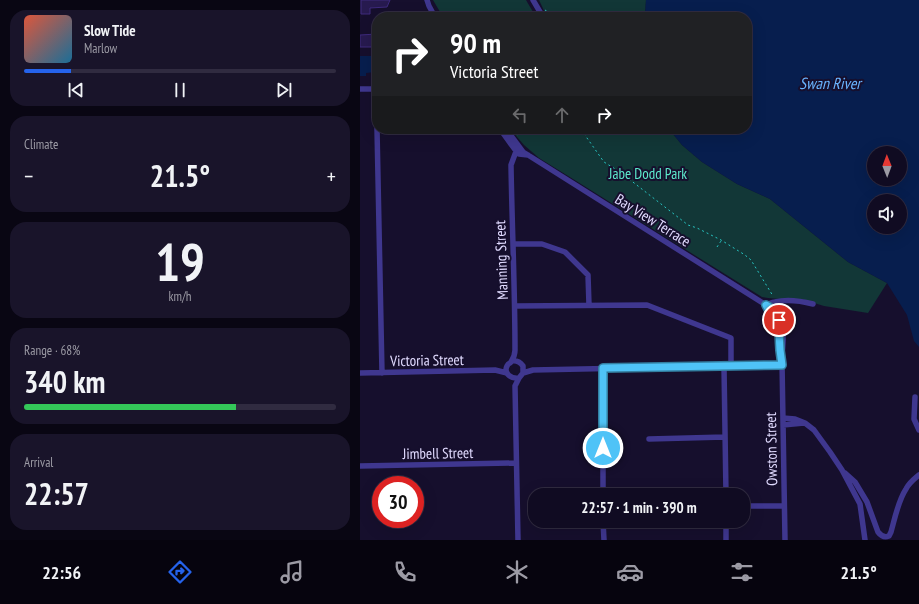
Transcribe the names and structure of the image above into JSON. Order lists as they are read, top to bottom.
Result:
{
  "streets": {
    "street": [
      "Bay View Terrace",
      "Manning Street",
      "Victoria Street",
      "Owston Street",
      "Jimbell Street"
    ]
  },
  "crossings": [
    ["Bay View Terrace", "Manning Street"],
    ["Bay View Terrace", "Owston Street"],
    ["Manning Street", "Victoria Street"]
  ],
  "water": ["Swan River"],
  "parks": ["Jabe Dodd Park"],
  "north": "top",
  "page": {
    "turn": ["90 m", "Victoria Street"],
    "song": ["Slow Tide", "Marlow"],
    "tile": [
      "Climate",
      ["19", "km/h"],
      ["Range · 68%", "340 km"],
      ["Arrival", "22:57"]
    ],
    "heat": ["−", "21.5°", "+"],
    "limit": "30",
    "trip": "22:57 · 1 min · 390 m",
    "tabs": ["22:56", "21.5°"]
  }
}
